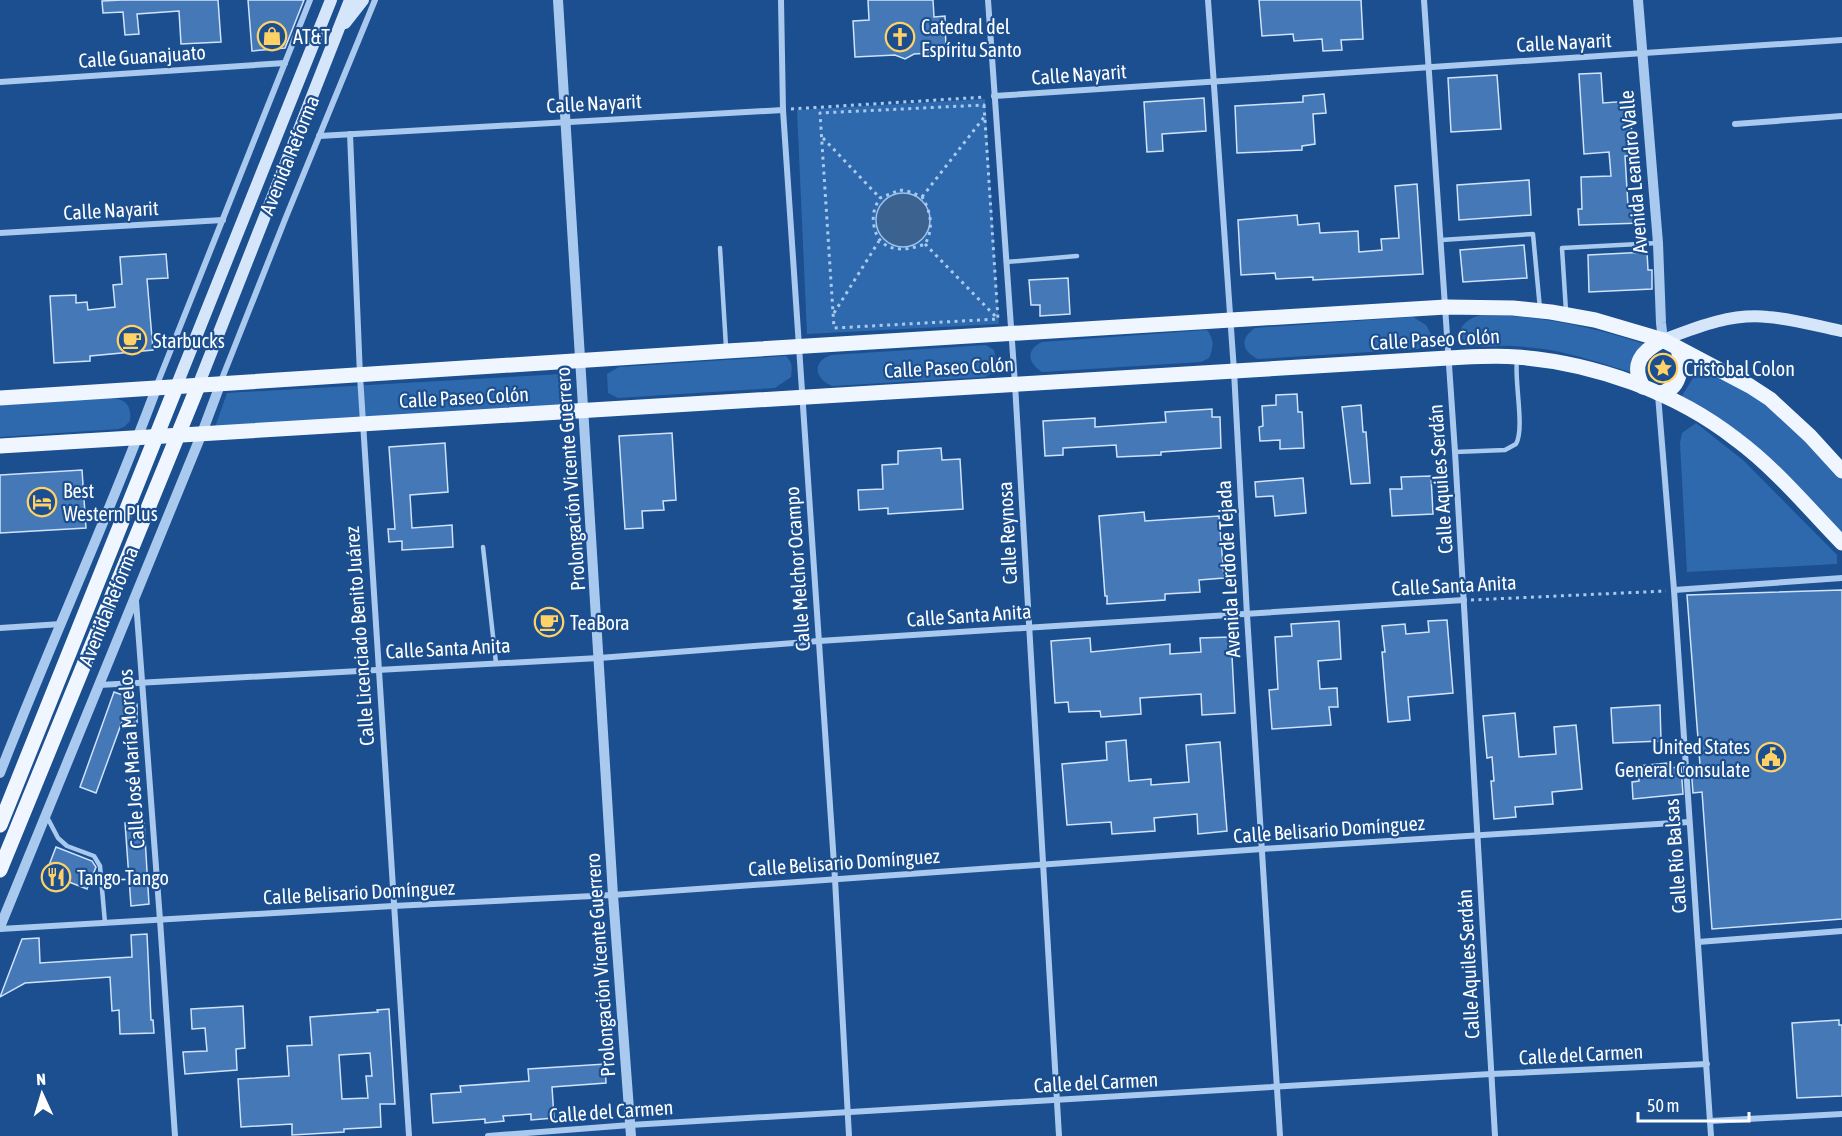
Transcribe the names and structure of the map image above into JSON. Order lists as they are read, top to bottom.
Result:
{
  "streets": {
    "main road": ["Avenida Reforma", "Calle Paseo Colón"],
    "street": [
      "Calle Nayarit",
      "Calle Guanajuato",
      "Avenida Leandro Valle",
      "Prolongación Vicente Guerrero",
      "Calle Aquiles Serdán",
      "Calle Reynosa",
      "Calle Melchor Ocampo",
      "Avenida Lerdo de Tejada",
      "Calle Santa Anita",
      "Calle Licenciado Benito Juárez",
      "Calle José María Morelos",
      "Calle Belisario Domínguez",
      "Calle Río Balsas",
      "Calle del Carmen"
    ]
  },
  "crossings": [
    ["Calle Nayarit", "Avenida Reforma"],
    ["Calle Nayarit", "Avenida Leandro Valle"],
    ["Calle Nayarit", "Prolongación Vicente Guerrero"],
    ["Calle Nayarit", "Calle Aquiles Serdán"],
    ["Calle Nayarit", "Calle Reynosa"],
    ["Calle Nayarit", "Calle Melchor Ocampo"],
    ["Calle Nayarit", "Avenida Lerdo de Tejada"],
    ["Calle Nayarit", "Calle Licenciado Benito Juárez"],
    ["Calle Guanajuato", "Avenida Reforma"],
    ["Avenida Reforma", "Calle Paseo Colón"],
    ["Avenida Reforma", "Calle Santa Anita"],
    ["Avenida Reforma", "Calle José María Morelos"],
    ["Avenida Reforma", "Calle Belisario Domínguez"],
    ["Avenida Leandro Valle", "Calle Paseo Colón"],
    ["Avenida Leandro Valle", "Calle Río Balsas"],
    ["Calle Paseo Colón", "Prolongación Vicente Guerrero"],
    ["Calle Paseo Colón", "Calle Aquiles Serdán"],
    ["Calle Paseo Colón", "Calle Reynosa"],
    ["Calle Paseo Colón", "Calle Melchor Ocampo"],
    ["Calle Paseo Colón", "Avenida Lerdo de Tejada"],
    ["Calle Paseo Colón", "Calle Licenciado Benito Juárez"],
    ["Calle Paseo Colón", "Calle Río Balsas"],
    ["Prolongación Vicente Guerrero", "Calle Santa Anita"],
    ["Prolongación Vicente Guerrero", "Calle Belisario Domínguez"],
    ["Prolongación Vicente Guerrero", "Calle del Carmen"],
    ["Calle Aquiles Serdán", "Calle Santa Anita"],
    ["Calle Aquiles Serdán", "Calle Belisario Domínguez"],
    ["Calle Aquiles Serdán", "Calle del Carmen"],
    ["Calle Reynosa", "Calle Santa Anita"],
    ["Calle Reynosa", "Calle Belisario Domínguez"],
    ["Calle Reynosa", "Calle del Carmen"],
    ["Calle Melchor Ocampo", "Calle Santa Anita"],
    ["Calle Melchor Ocampo", "Calle Belisario Domínguez"],
    ["Calle Melchor Ocampo", "Calle del Carmen"],
    ["Avenida Lerdo de Tejada", "Calle Santa Anita"],
    ["Avenida Lerdo de Tejada", "Calle Belisario Domínguez"],
    ["Avenida Lerdo de Tejada", "Calle del Carmen"],
    ["Calle Santa Anita", "Calle Licenciado Benito Juárez"],
    ["Calle Santa Anita", "Calle José María Morelos"],
    ["Calle Santa Anita", "Calle Río Balsas"],
    ["Calle Licenciado Benito Juárez", "Calle Belisario Domínguez"],
    ["Calle José María Morelos", "Calle Belisario Domínguez"],
    ["Calle Belisario Domínguez", "Calle Río Balsas"],
    ["Calle Río Balsas", "Calle del Carmen"]
  ],
  "places": {
    "shop": ["AT&T"],
    "church": ["Catedral del Espíritu Santo"],
    "cafe": ["Starbucks", "TeaBora"],
    "place": ["Cristobal Colon"],
    "hotel": ["Best Western Plus"],
    "public building": ["United States General Consulate"],
    "restaurant": ["Tango-Tango"]
  },
  "scale_bar": "50 m",
  "north": "top"
}
